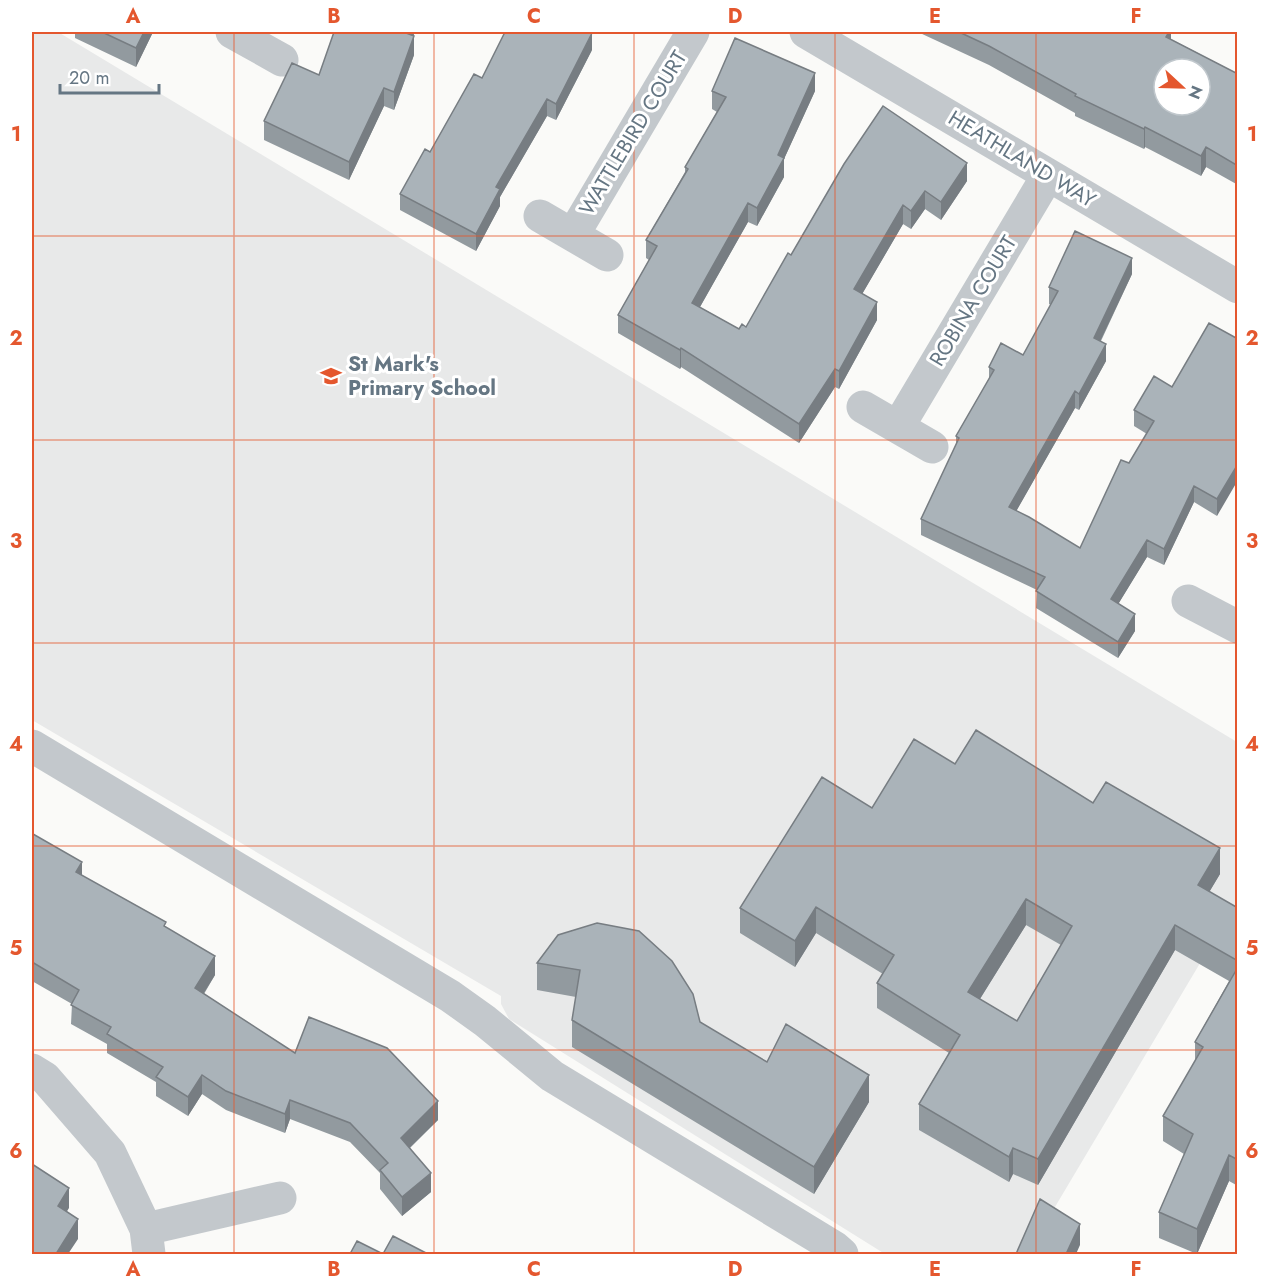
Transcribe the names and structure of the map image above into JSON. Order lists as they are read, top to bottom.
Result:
{
  "streets": {
    "street": ["WATTLEBIRD COURT", "HEATHLAND WAY", "ROBINA COURT"]
  },
  "crossings": [
    ["HEATHLAND WAY", "ROBINA COURT"]
  ],
  "places": {
    "school or university": ["St Mark's Primary School"]
  },
  "scale_bar": "20 m",
  "north": "right",
  "grid": {
    "columns": [
      "A",
      "B",
      "C",
      "D",
      "E",
      "F"
    ],
    "rows": [
      "1",
      "2",
      "3",
      "4",
      "5",
      "6"
    ]
  }
}
